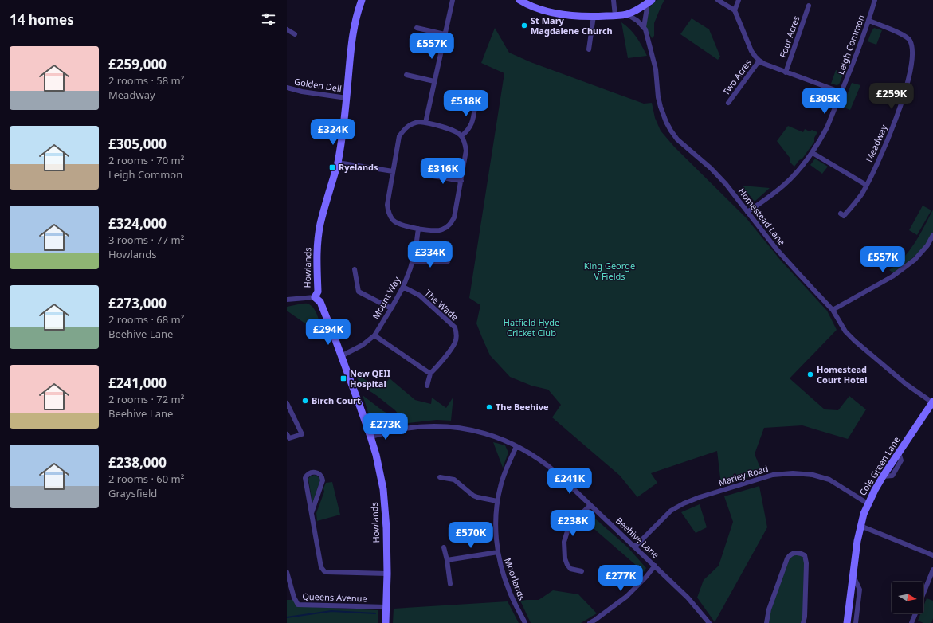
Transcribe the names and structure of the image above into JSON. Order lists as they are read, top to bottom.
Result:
{
  "streets": {
    "street": [
      "Four Acres",
      "Leigh Common",
      "Two Acres",
      "Golden Dell",
      "Meadway",
      "Homestead Lane",
      "Howlands",
      "Mount Way",
      "The Wade",
      "Cole Green Lane",
      "Marley Road",
      "Beehive Lane",
      "Moorlands",
      "Queens Avenue"
    ]
  },
  "crossings": [
    ["Leigh Common", "Meadway"],
    ["Leigh Common", "Homestead Lane"],
    ["Golden Dell", "Howlands"],
    ["Homestead Lane", "Cole Green Lane"],
    ["Howlands", "Mount Way"],
    ["Howlands", "Beehive Lane"],
    ["Howlands", "Queens Avenue"],
    ["Mount Way", "The Wade"],
    ["Cole Green Lane", "Marley Road"],
    ["Marley Road", "Beehive Lane"],
    ["Beehive Lane", "Moorlands"]
  ],
  "parks": ["King George V Fields", "Hatfield Hyde Cricket Club"],
  "places": {
    "other": [
      "St Mary Magdalene Church",
      "Homestead Court Hotel",
      "Birch Court",
      "The Beehive"
    ],
    "transit": ["Ryelands", "New QEII Hospital"]
  },
  "north": "right",
  "page": {
    "heading": "14 homes",
    "price": [
      "£557K",
      "£259K",
      "£305K",
      "£518K",
      "£324K",
      "£316K",
      "£334K",
      "£557K",
      "£294K",
      "£273K",
      "£241K",
      "£238K",
      "£570K",
      "£277K"
    ],
    "list": [
      {
        "name": "£259,000",
        "note": "2 rooms · 58 m² · Meadway"
      },
      {
        "name": "£305,000",
        "note": "2 rooms · 70 m² · Leigh Common"
      },
      {
        "name": "£324,000",
        "note": "3 rooms · 77 m² · Howlands"
      },
      {
        "name": "£273,000",
        "note": "2 rooms · 68 m² · Beehive Lane"
      },
      {
        "name": "£241,000",
        "note": "2 rooms · 72 m² · Beehive Lane"
      },
      {
        "name": "£238,000",
        "note": "2 rooms · 60 m² · Graysfield"
      }
    ]
  }
}
